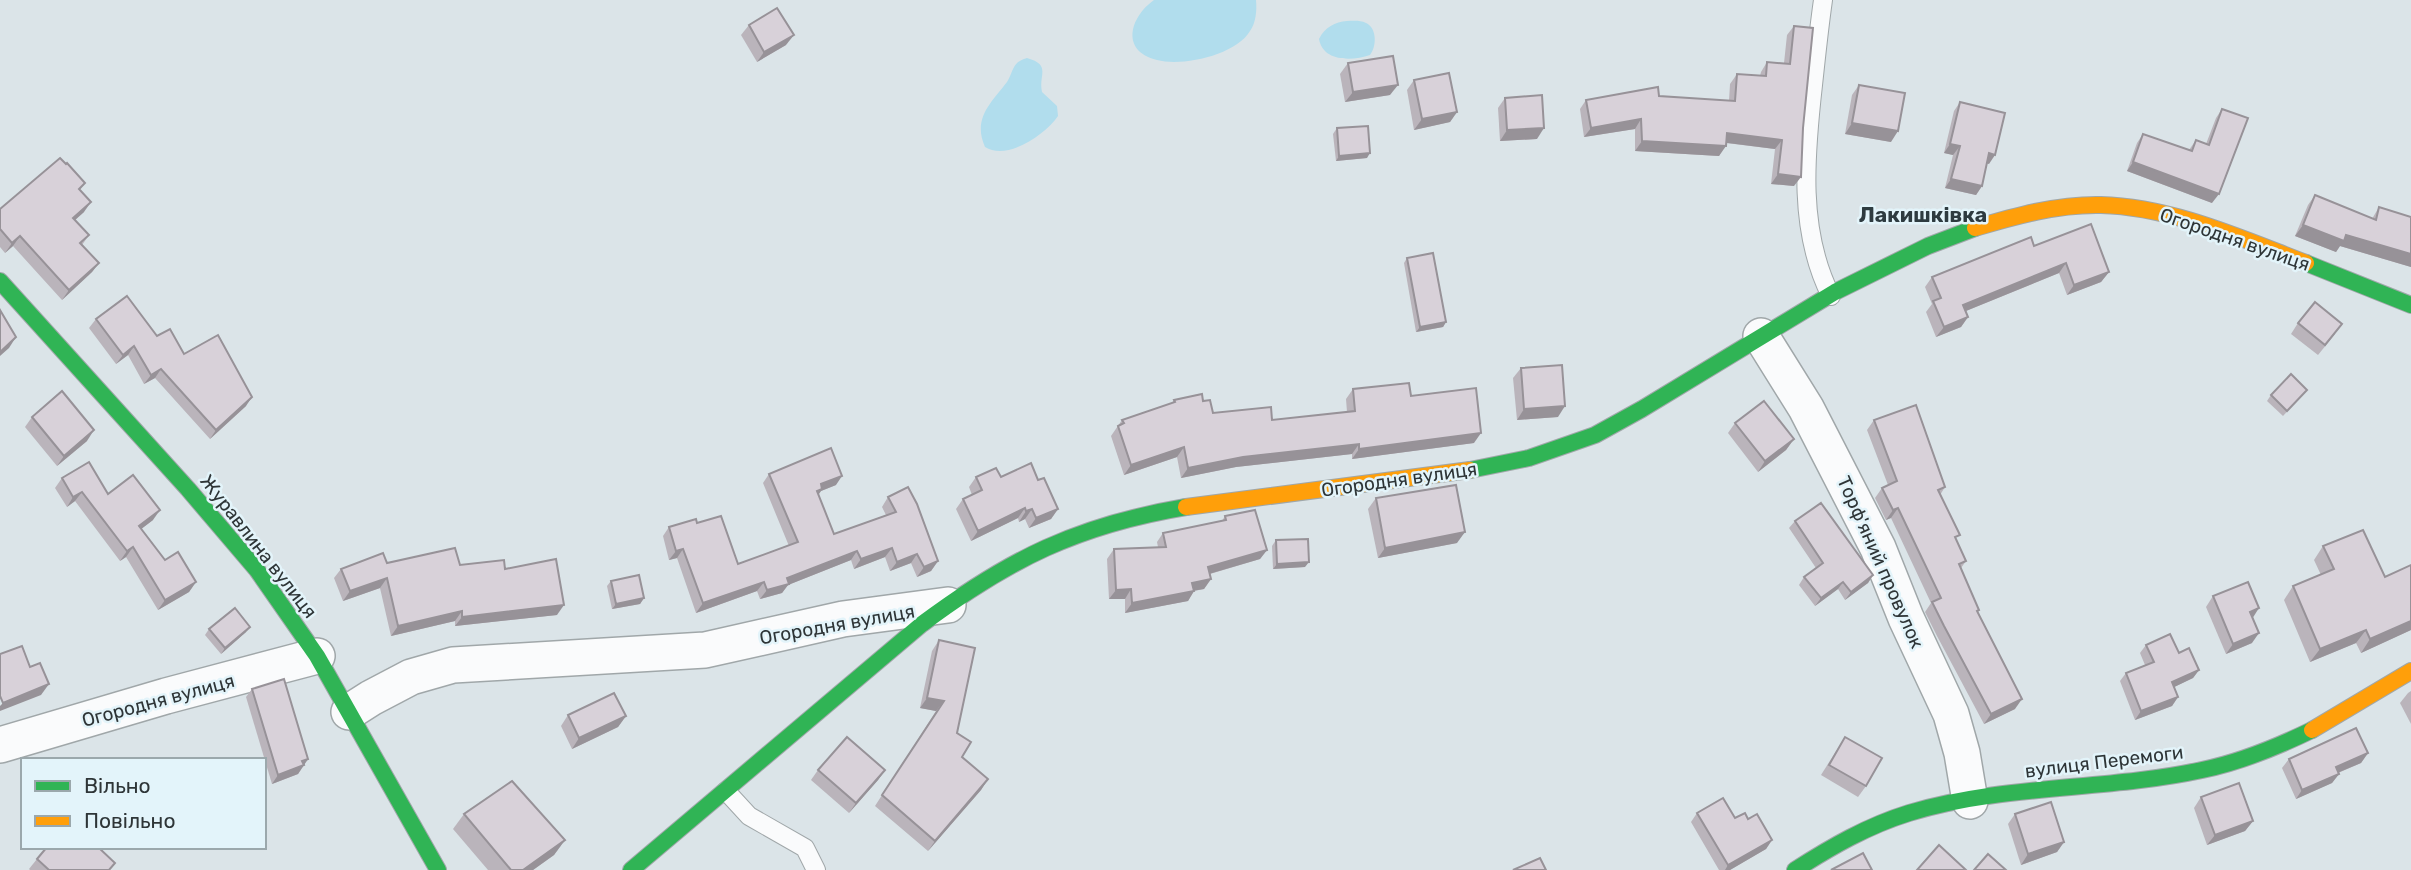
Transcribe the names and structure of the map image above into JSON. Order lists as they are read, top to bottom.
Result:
{
  "streets": {
    "street": [
      "Огородня вулиця",
      "Журавлина вулиця",
      "Торф'яний провулок",
      "вулиця Перемоги"
    ]
  },
  "crossings": [
    ["Огородня вулиця", "Журавлина вулиця"],
    ["Огородня вулиця", "Торф'яний провулок"],
    ["Торф'яний провулок", "вулиця Перемоги"]
  ],
  "districts": ["Лакишківка"],
  "legend": ["Вільно", "Повільно"]
}
